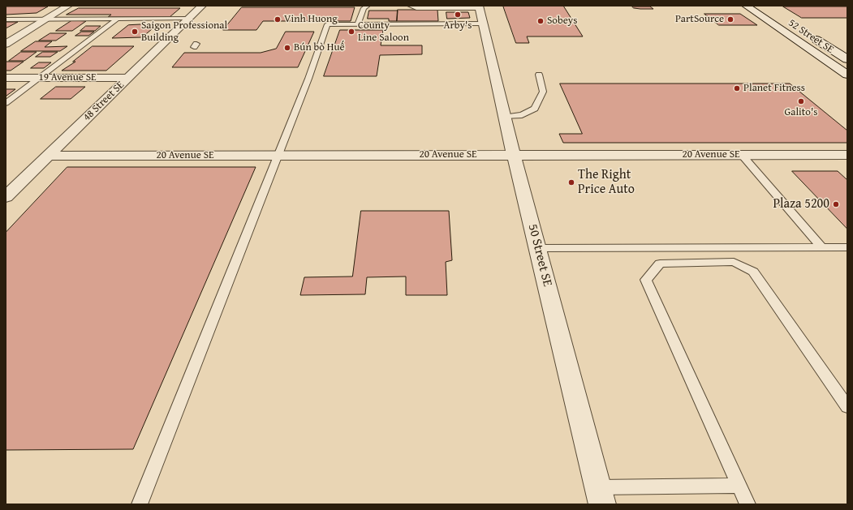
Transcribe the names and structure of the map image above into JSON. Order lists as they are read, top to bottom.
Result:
{
  "streets": {
    "street": [
      "52 Street SE",
      "19 Avenue SE",
      "48 Street SE",
      "20 Avenue SE",
      "50 Street SE"
    ]
  },
  "crossings": [
    ["19 Avenue SE", "48 Street SE"],
    ["48 Street SE", "20 Avenue SE"],
    ["20 Avenue SE", "50 Street SE"]
  ],
  "places": [
    "Arby's",
    "Vinh Huong",
    "PartSource",
    "Sobeys",
    "Saigon Professional Building",
    "County Line Saloon",
    "Bún bò Huế",
    "Planet Fitness",
    "Galito's",
    "The Right Price Auto",
    "Plaza 5200"
  ]
}
